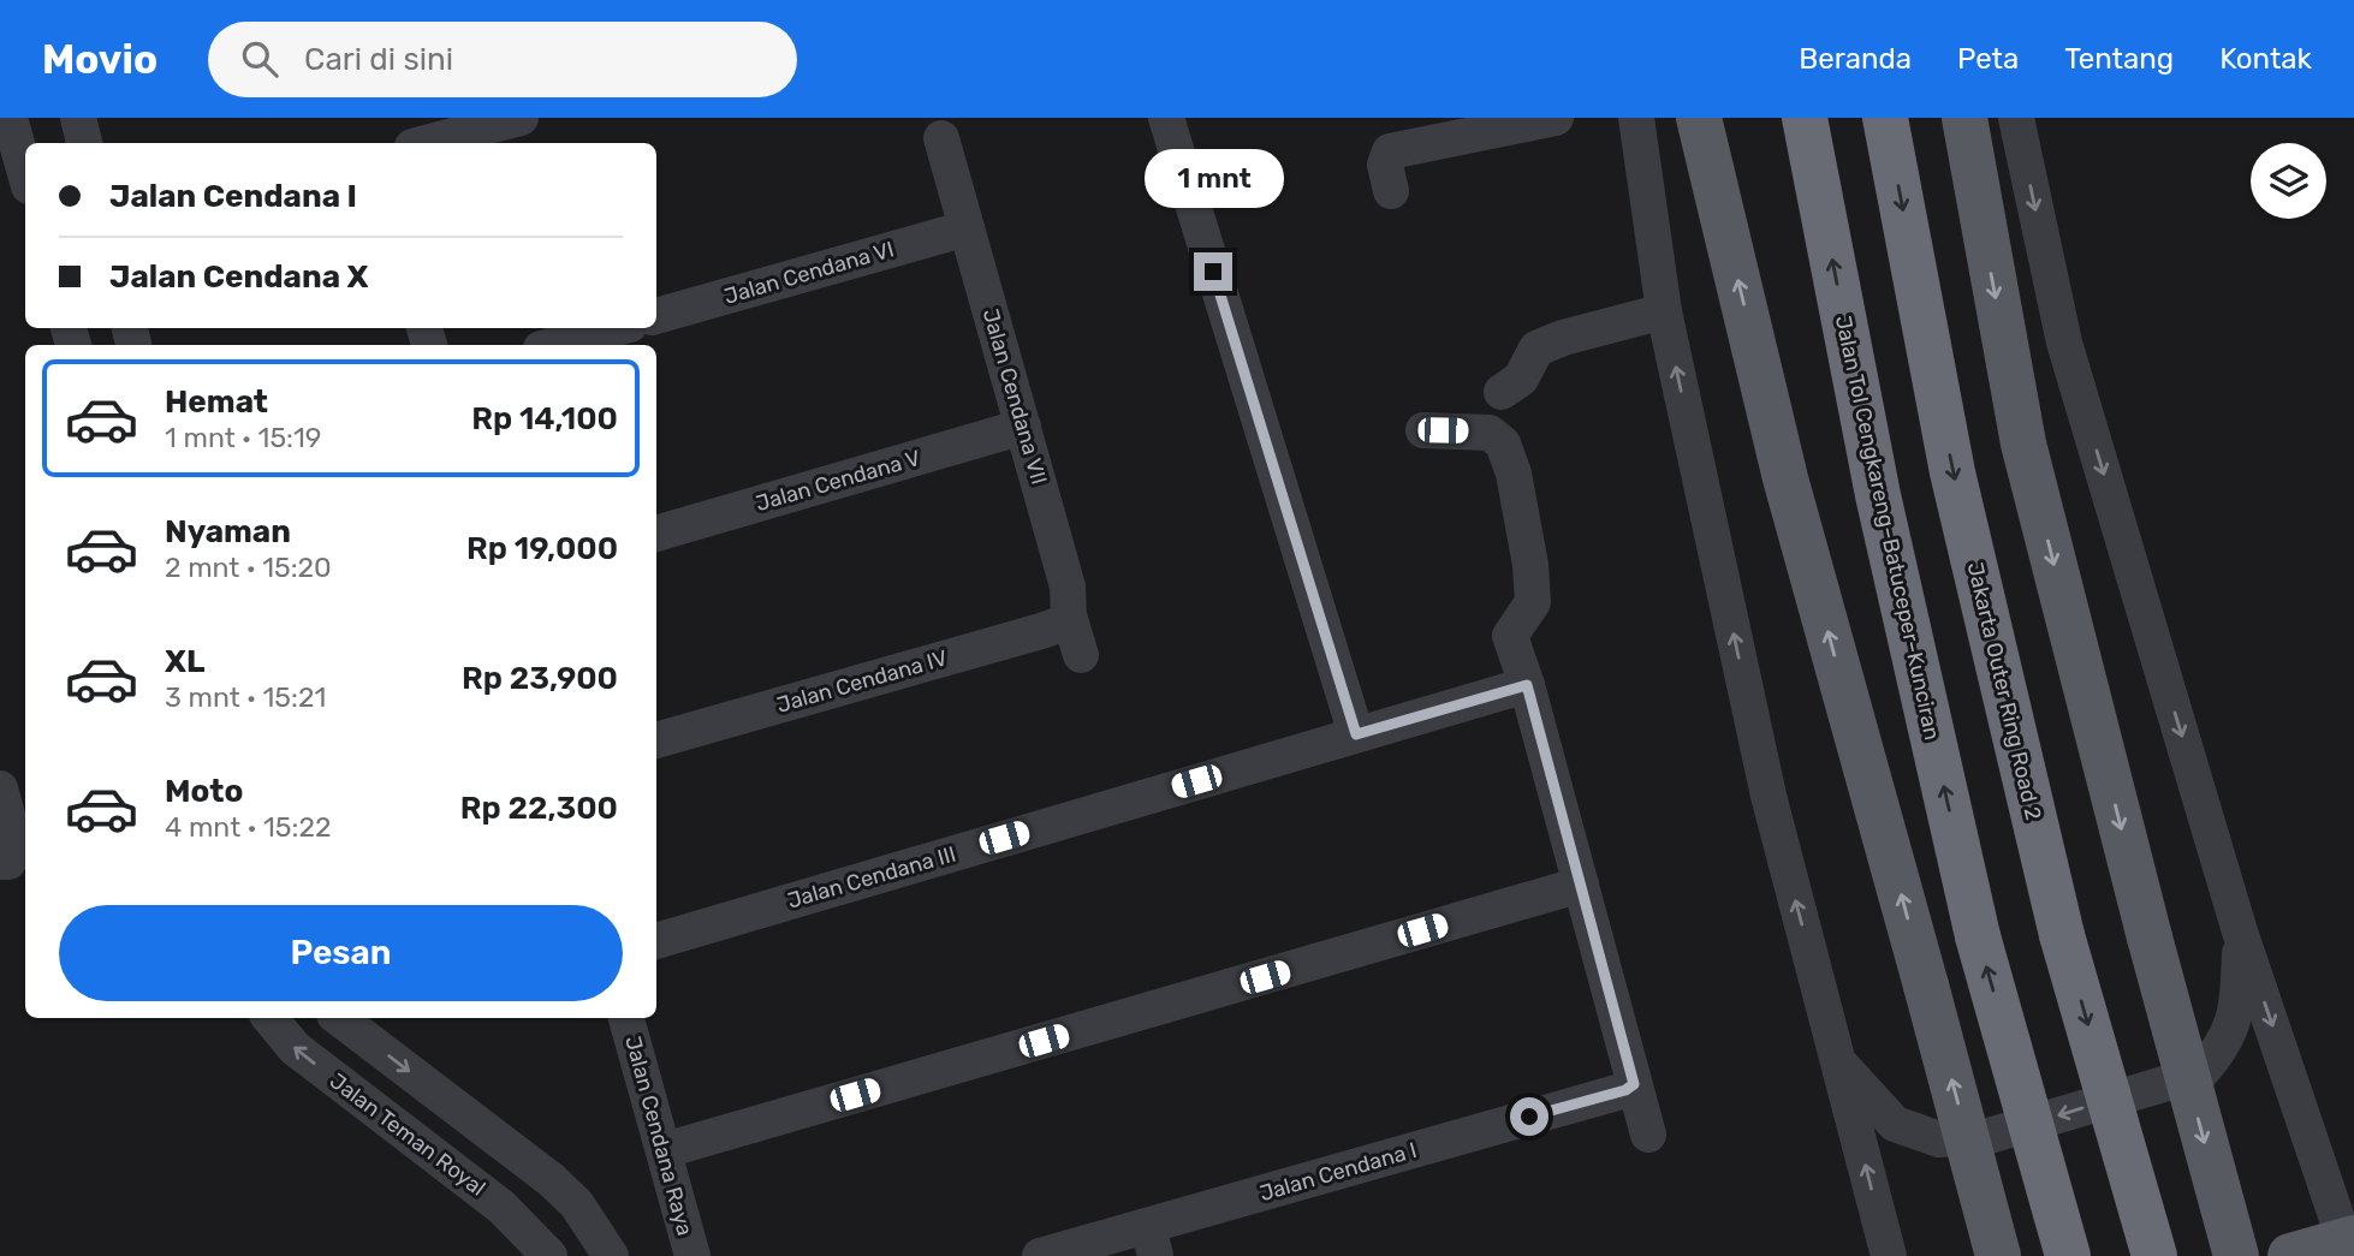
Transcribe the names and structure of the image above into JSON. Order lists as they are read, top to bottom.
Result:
{
  "streets": {
    "highway": ["Jalan Tol Cengkareng–Batuceper–Kunciran", "Jakarta Outer Ring Road 2"],
    "street": [
      "Jalan Cendana VI",
      "Jalan Cendana VII",
      "Jalan Cendana V",
      "Jalan Cendana IV",
      "Jalan Cendana III",
      "Jalan Teman Royal",
      "Jalan Cendana Raya",
      "Jalan Cendana I"
    ]
  },
  "crossings": [
    ["Jalan Cendana VI", "Jalan Cendana VII"],
    ["Jalan Cendana VII", "Jalan Cendana V"],
    ["Jalan Cendana VII", "Jalan Cendana IV"]
  ],
  "one_way": ["Jalan Tol Cengkareng–Batuceper–Kunciran", "Jakarta Outer Ring Road 2"],
  "page": {
    "header": "Movio",
    "search": "Cari di sini",
    "nav": [
      "Beranda",
      "Peta",
      "Tentang",
      "Kontak"
    ],
    "banner": ["Jalan Cendana I", "Jalan Cendana X"],
    "bubble": "1 mnt",
    "list": [
      {
        "name": "Hemat",
        "note": "1 mnt · 15:19",
        "value": "Rp 14,100"
      },
      {
        "name": "Nyaman",
        "note": "2 mnt · 15:20",
        "value": "Rp 19,000"
      },
      {
        "name": "XL",
        "note": "3 mnt · 15:21",
        "value": "Rp 23,900"
      },
      {
        "name": "Moto",
        "note": "4 mnt · 15:22",
        "value": "Rp 22,300"
      }
    ],
    "buttons": "Pesan"
  }
}
